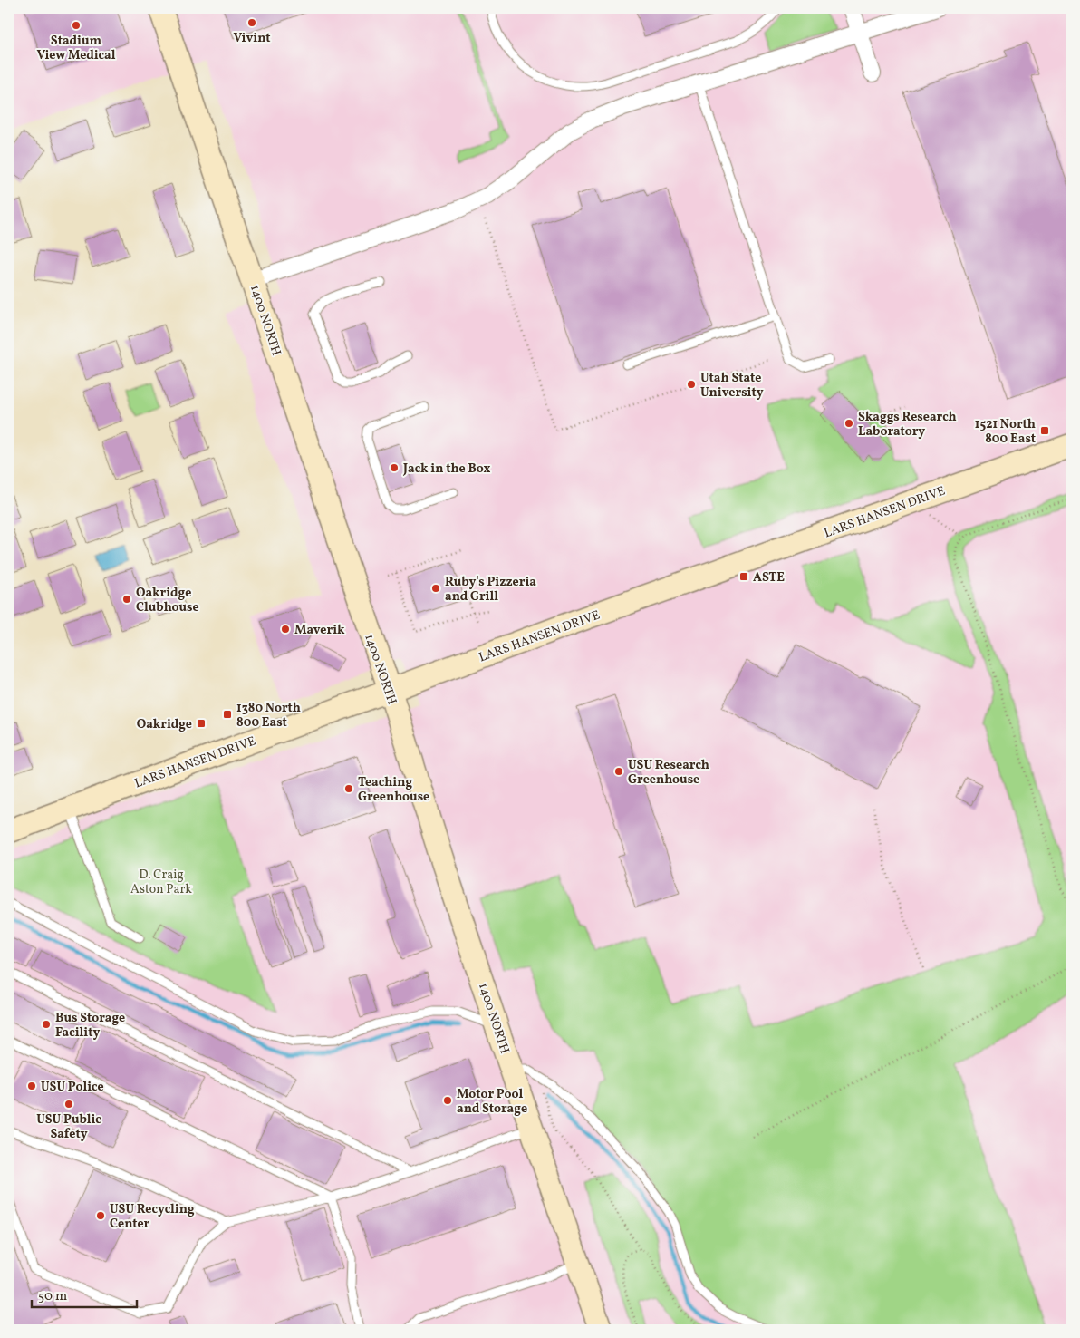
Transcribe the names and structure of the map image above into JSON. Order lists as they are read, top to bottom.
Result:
{
  "streets": {
    "main road": ["1400 NORTH", "LARS HANSEN DRIVE"]
  },
  "crossings": [
    ["1400 NORTH", "LARS HANSEN DRIVE"]
  ],
  "parks": ["D. Craig Aston Park"],
  "places": {
    "other": [
      "Vivint",
      "Stadium View Medical",
      "Utah State University",
      "Skaggs Research Laboratory",
      "Jack in the Box",
      "Ruby's Pizzeria and Grill",
      "Oakridge Clubhouse",
      "Maverik",
      "USU Research Greenhouse",
      "Teaching Greenhouse",
      "Bus Storage Facility",
      "USU Police",
      "Motor Pool and Storage",
      "USU Public Safety",
      "USU Recycling Center"
    ],
    "transit": [
      "1521 North 800 East",
      "ASTE",
      "1380 North 800 East",
      "Oakridge"
    ]
  },
  "scale_bar": "50 m"
}
